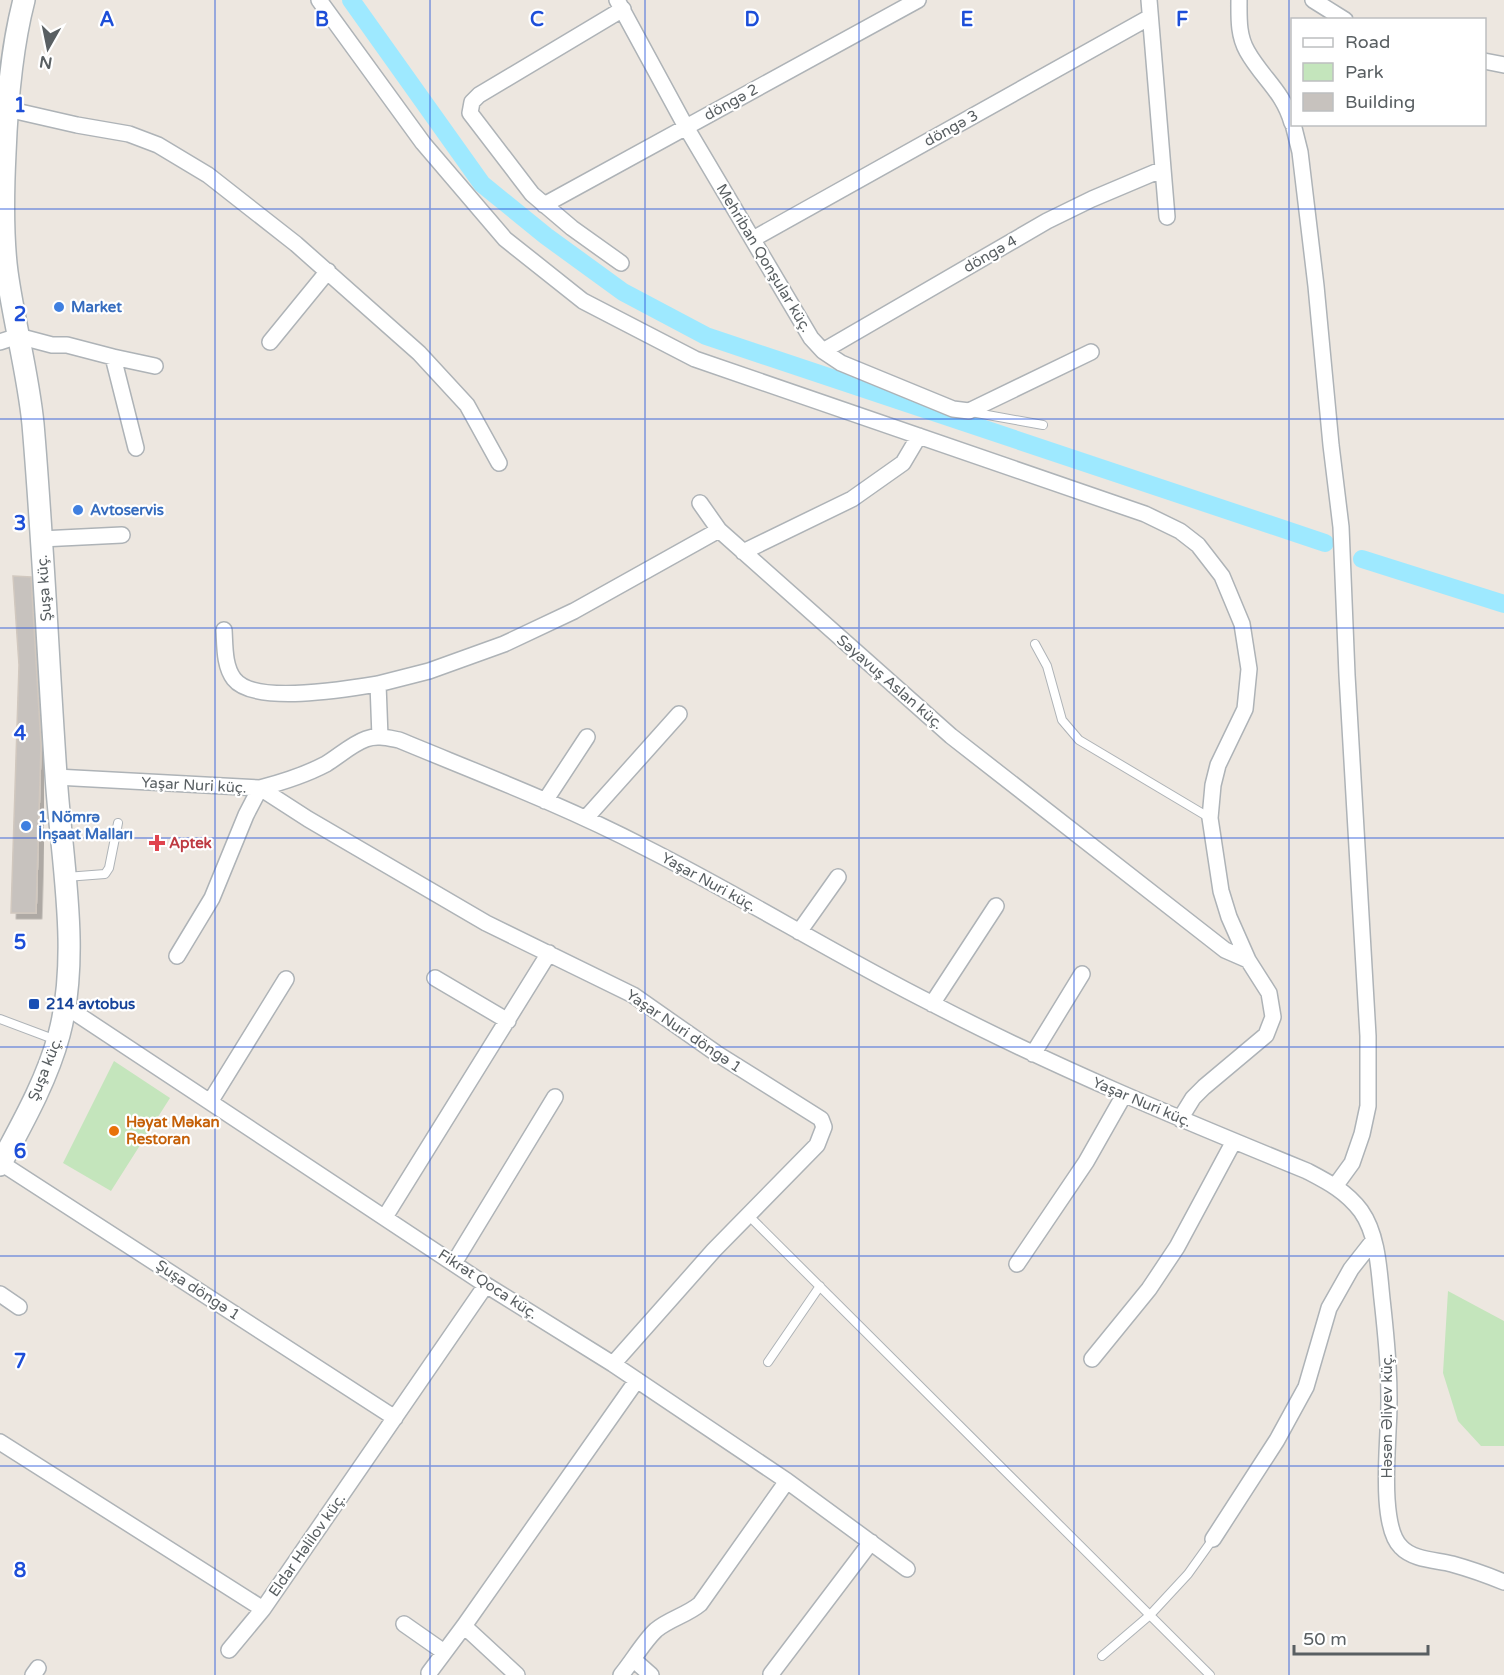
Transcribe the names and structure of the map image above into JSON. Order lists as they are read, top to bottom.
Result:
{
  "streets": {
    "street": [
      "döngə 2",
      "döngə 3",
      "döngə 4",
      "Mehriban Qonşular küç.",
      "Şuşa küç.",
      "Səyavuş Aslan küç.",
      "Yaşar Nuri küç.",
      "Yaşar Nuri döngə 1",
      "Fikrət Qoca küç.",
      "Şuşa döngə 1",
      "Həsən Əliyev küç.",
      "Eldar Həlilov küç."
    ]
  },
  "crossings": [
    ["döngə 2", "Mehriban Qonşular küç."],
    ["döngə 3", "Mehriban Qonşular küç."],
    ["döngə 4", "Mehriban Qonşular küç."],
    ["Şuşa küç.", "Yaşar Nuri küç."],
    ["Şuşa küç.", "Fikrət Qoca küç."],
    ["Şuşa küç.", "Şuşa döngə 1"],
    ["Yaşar Nuri küç.", "Yaşar Nuri döngə 1"],
    ["Yaşar Nuri küç.", "Həsən Əliyev küç."],
    ["Yaşar Nuri döngə 1", "Fikrət Qoca küç."],
    ["Fikrət Qoca küç.", "Eldar Həlilov küç."],
    ["Şuşa döngə 1", "Eldar Həlilov küç."]
  ],
  "places": {
    "other": [
      "Market",
      "Avtoservis",
      "1 Nömrə İnşaat Malları",
      "Həyat Məkan Restoran"
    ],
    "health": ["Aptek"],
    "transit": ["214 avtobus"]
  },
  "legend": ["Road", "Park", "Building"],
  "scale_bar": "50 m",
  "north": "bottom",
  "grid": {
    "columns": [
      "A",
      "B",
      "C",
      "D",
      "E",
      "F"
    ],
    "rows": [
      "1",
      "2",
      "3",
      "4",
      "5",
      "6",
      "7",
      "8"
    ]
  }
}
